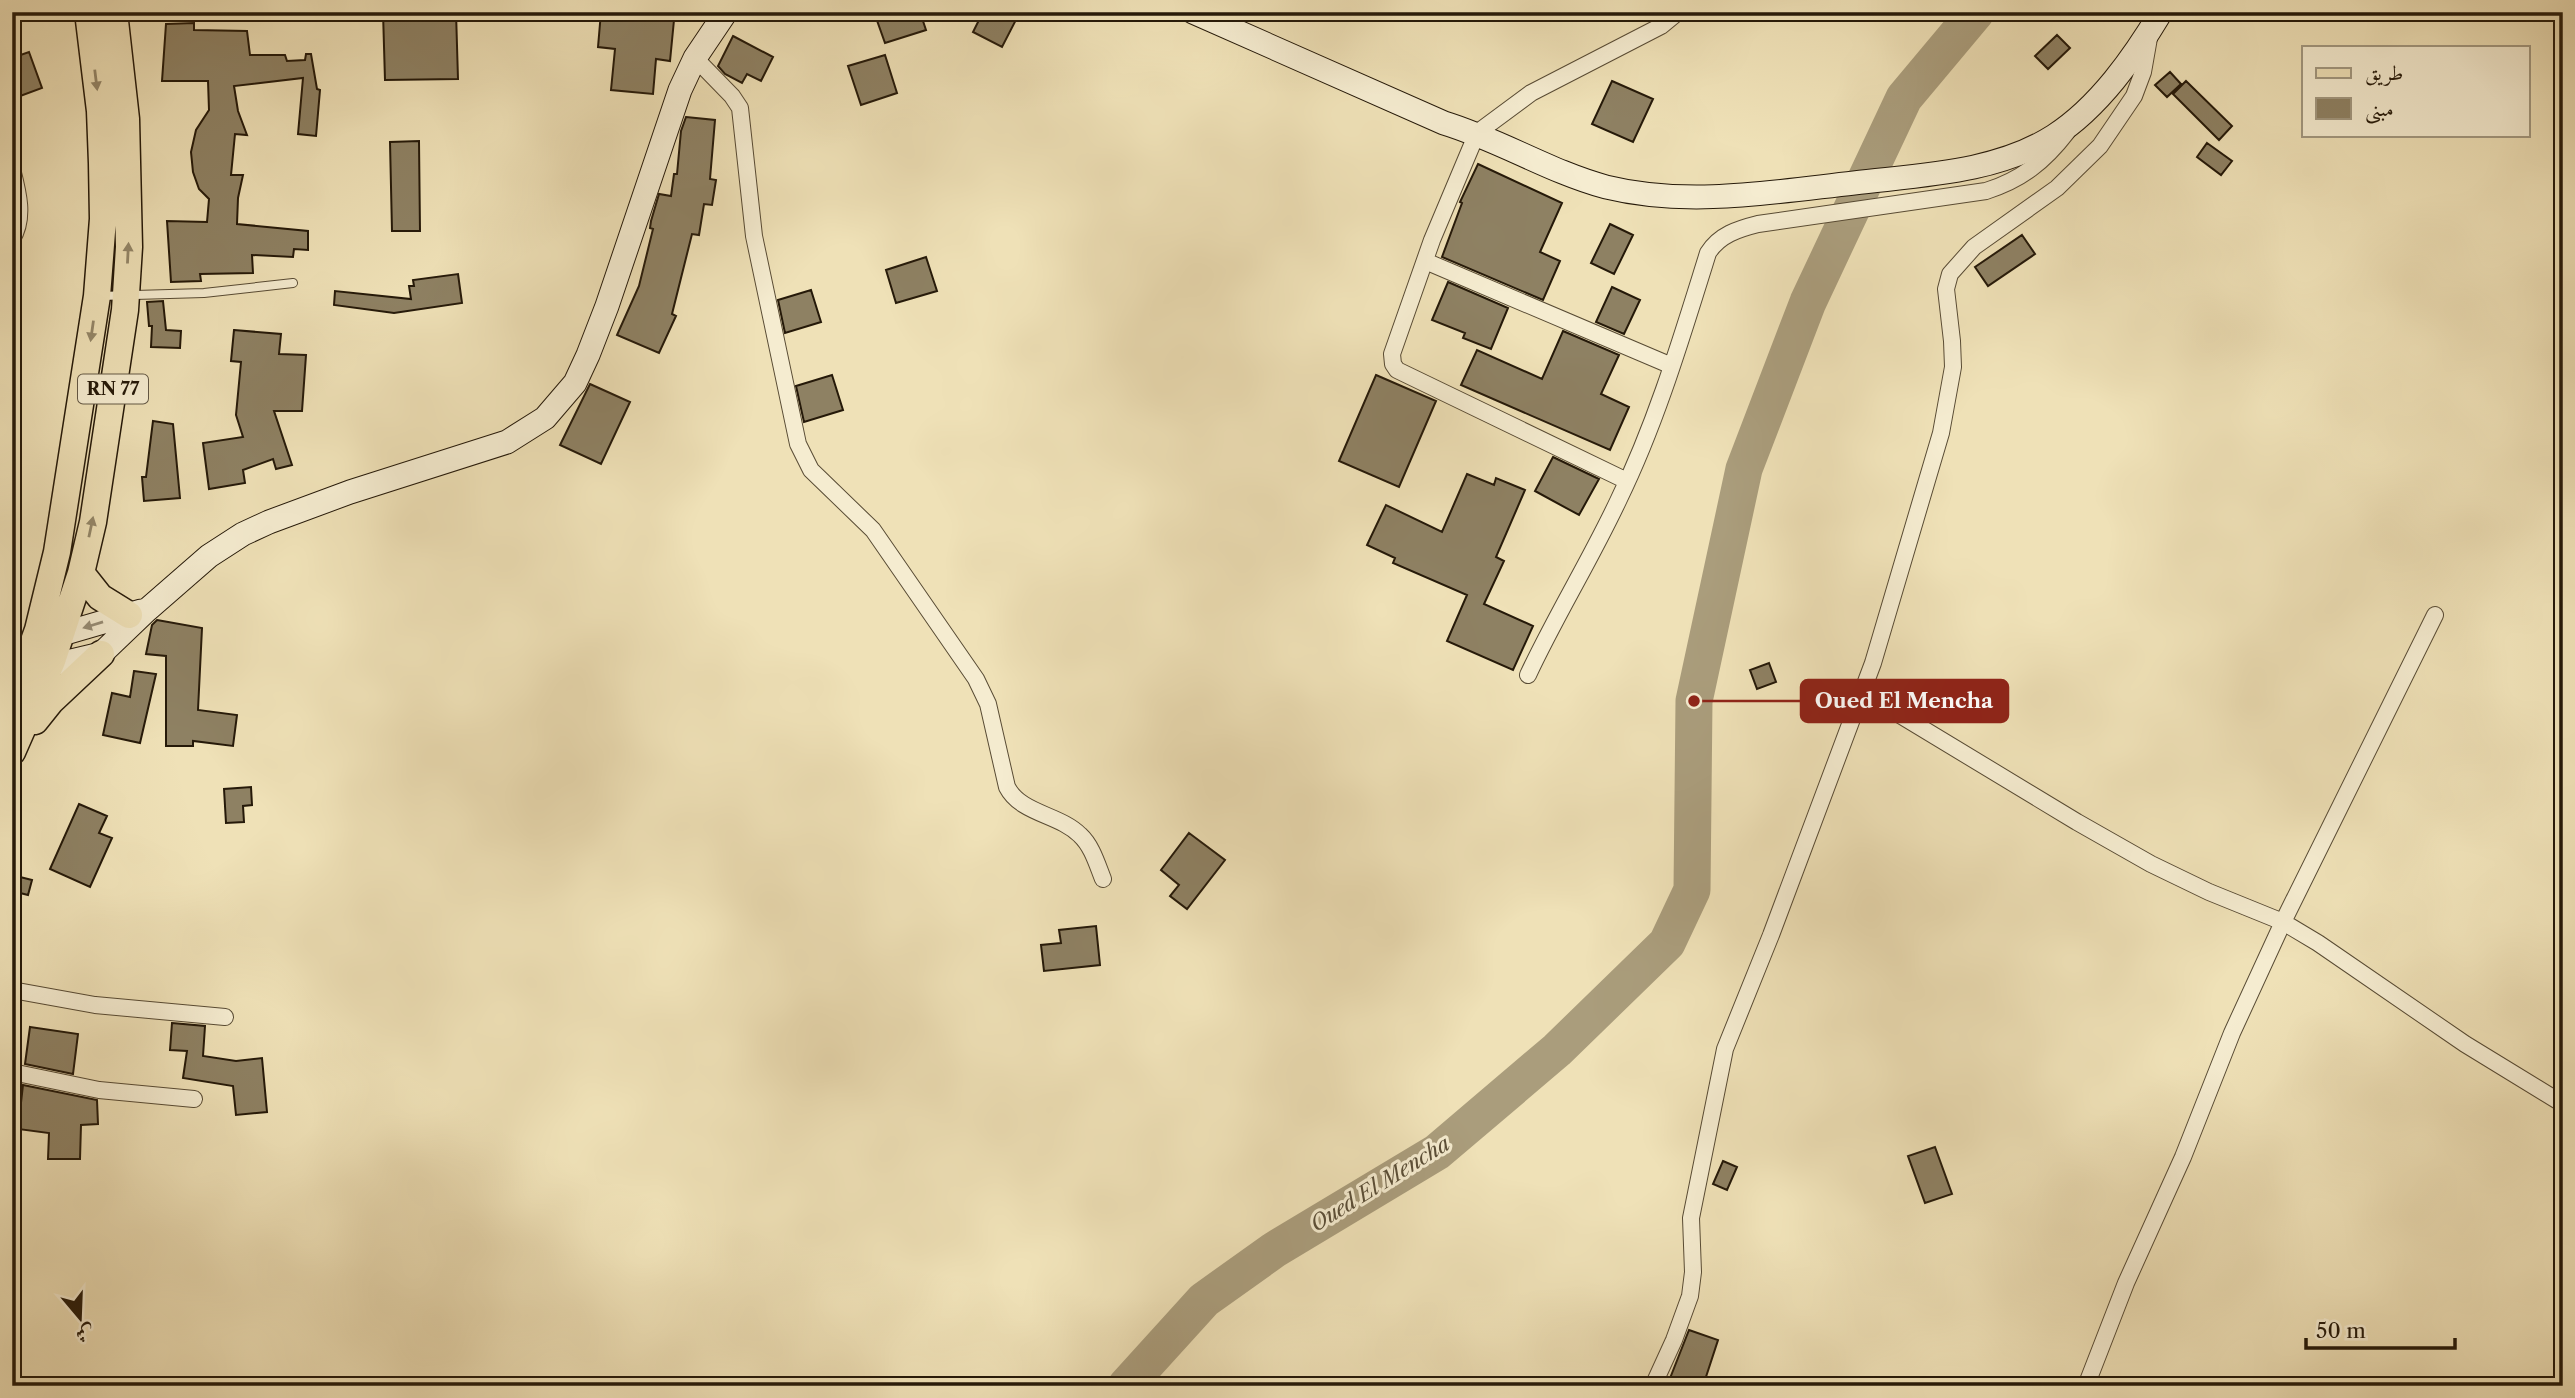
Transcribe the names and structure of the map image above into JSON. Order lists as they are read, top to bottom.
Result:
{
  "streets": {
    "main road": ["RN 77"]
  },
  "water": ["Oued El Mencha"],
  "places": ["Oued El Mencha"],
  "legend": ["طريق", "مبنى"],
  "scale_bar": "50 m",
  "north": "bottom"
}
